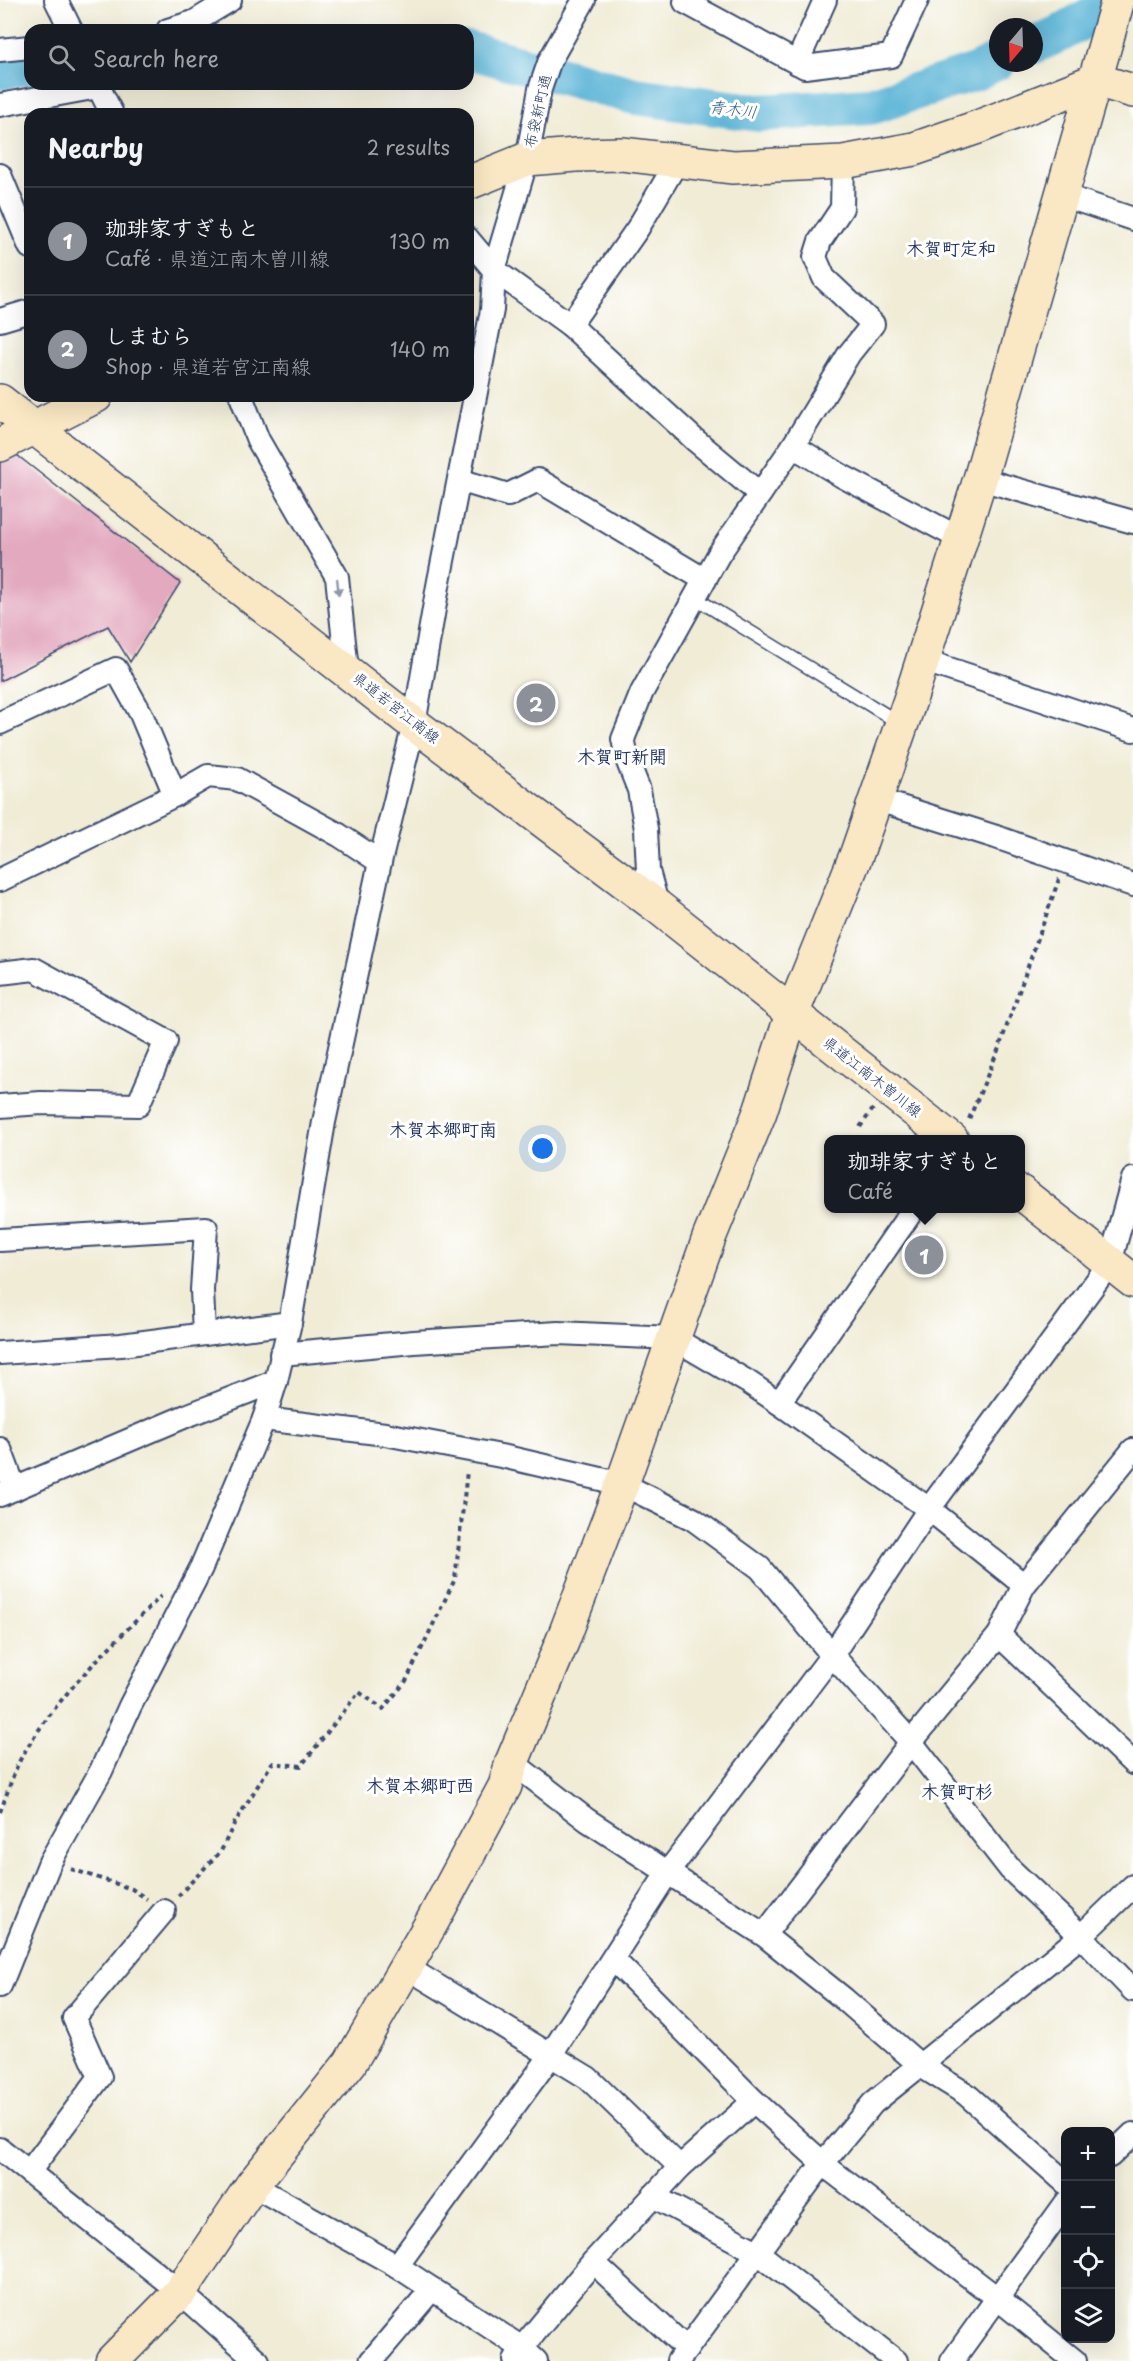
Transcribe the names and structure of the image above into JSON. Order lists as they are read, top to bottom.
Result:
{
  "streets": {
    "street": ["布袋新町通", "県道若宮江南線", "県道江南木曽川線"]
  },
  "crossings": [
    ["布袋新町通", "県道若宮江南線"],
    ["県道若宮江南線", "県道江南木曽川線"]
  ],
  "districts": [
    "木賀町定和",
    "木賀町新開",
    "木賀本郷町南",
    "木賀本郷町西",
    "木賀町杉"
  ],
  "water": ["青木川"],
  "north": "bottom",
  "page": {
    "search": "Search here",
    "heading": ["Nearby", "2 results"],
    "list": [
      {
        "mark": "1",
        "name": "珈琲家すぎもと",
        "note": "Café · 県道江南木曽川線",
        "value": "130 m"
      },
      {
        "mark": "2",
        "name": "しまむら",
        "note": "Shop · 県道若宮江南線",
        "value": "140 m"
      }
    ],
    "pins": ["2", "1"],
    "popup": ["珈琲家すぎもと", "Café"],
    "map_buttons": ["+", "−"]
  }
}
